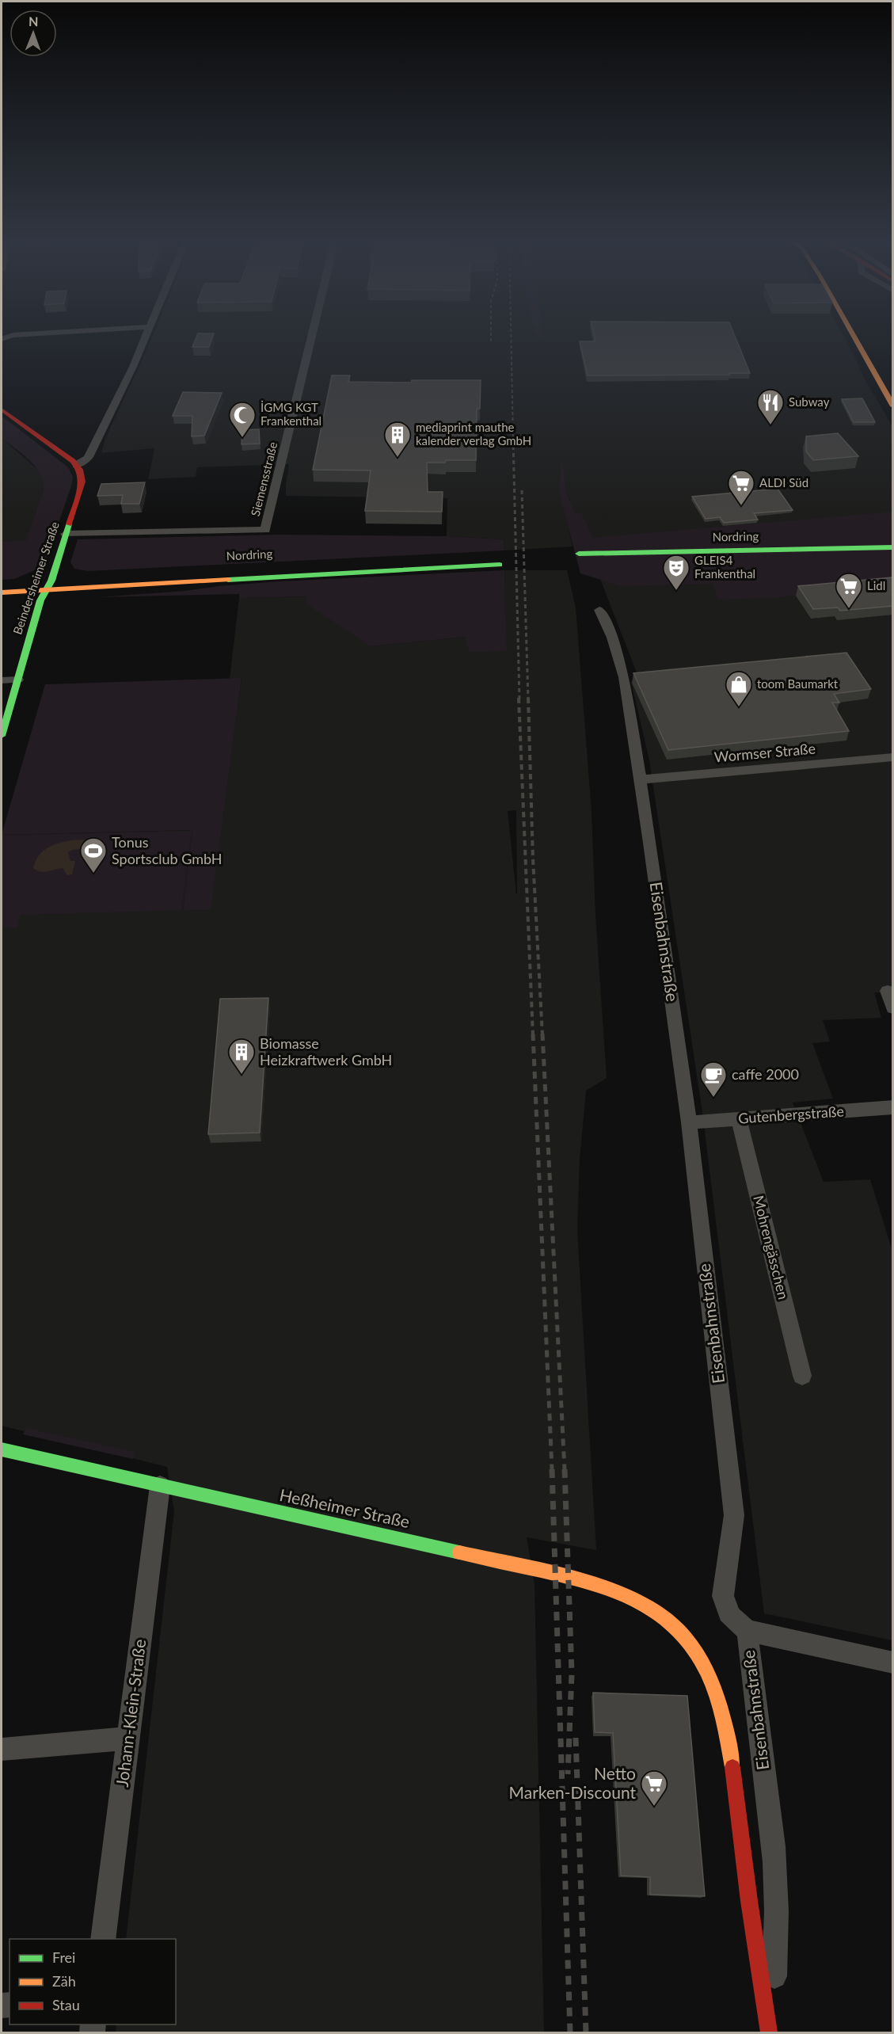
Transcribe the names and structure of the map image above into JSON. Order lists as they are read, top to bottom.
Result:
{
  "streets": {
    "main road": [
      "Nordring",
      "Beindersheimer Straße",
      "Eisenbahnstraße",
      "Heßheimer Straße"
    ],
    "street": [
      "Siemensstraße",
      "Wormser Straße",
      "Gutenbergstraße",
      "Mohrengässchen",
      "Johann-Klein-Straße"
    ]
  },
  "crossings": [
    ["Siemensstraße", "Beindersheimer Straße"],
    ["Nordring", "Beindersheimer Straße"],
    ["Wormser Straße", "Eisenbahnstraße"],
    ["Eisenbahnstraße", "Gutenbergstraße"],
    ["Eisenbahnstraße", "Heßheimer Straße"],
    ["Gutenbergstraße", "Mohrengässchen"],
    ["Heßheimer Straße", "Johann-Klein-Straße"]
  ],
  "places": {
    "restaurant": ["Subway"],
    "mosque": ["İGMG KGT Frankenthal"],
    "building": ["mediaprint mauthe kalender verlag GmbH", "Biomasse Heizkraftwerk GmbH"],
    "supermarket": ["ALDI Süd", "Lidl", "Netto Marken-Discount"],
    "theatre": ["GLEIS4 Frankenthal"],
    "shop": ["toom Baumarkt"],
    "sports": ["Tonus Sportsclub GmbH"],
    "cafe": ["caffe 2000"]
  },
  "legend": ["Frei", "Zäh", "Stau"],
  "north": "top"
}
